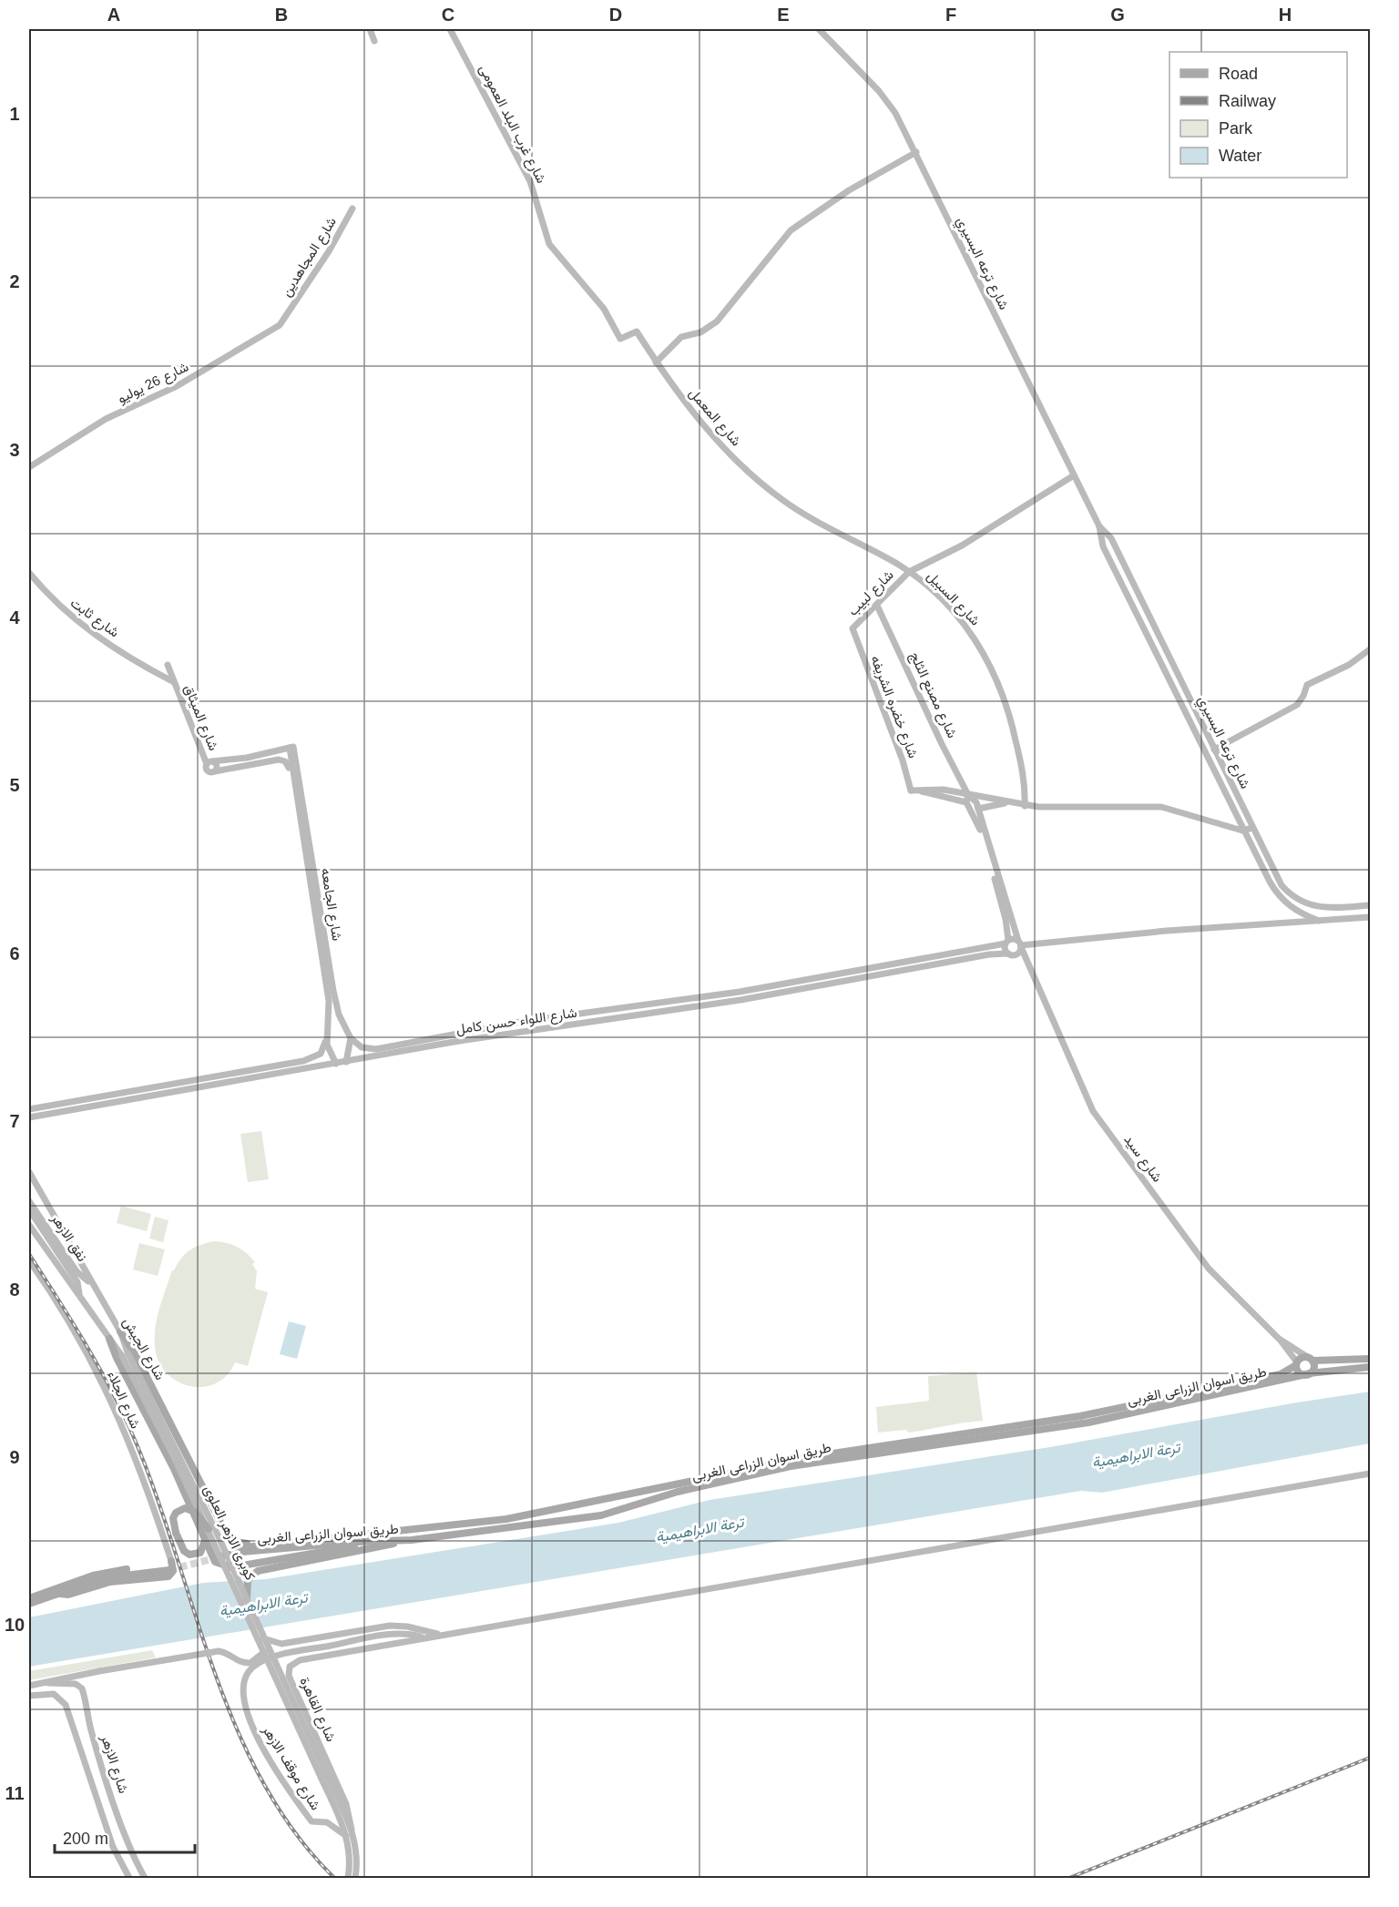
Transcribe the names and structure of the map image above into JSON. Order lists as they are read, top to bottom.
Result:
{
  "streets": {
    "main road": ["شارع الجيش", "طريق اسوان الزراعى الغربى"],
    "street": [
      "شارع غرب البلد العمومى",
      "شارع المجاهدين",
      "شارع ترعه البسيري",
      "شارع 26 يوليو",
      "شارع المعمل",
      "شارع لبيب",
      "شارع السبيل",
      "شارع ثابت",
      "شارع مصنع الثلج",
      "شارع خضره الشريفه",
      "شارع الميثاق",
      "شارع الجامعه",
      "شارع اللواء حسن كامل",
      "شارع سيد",
      "نفق الازهر",
      "شارع الجلاء",
      "كوبرى الازهر العلوى",
      "شارع القاهرة",
      "شارع الازهر",
      "شارع موقف الازهر"
    ]
  },
  "crossings": [
    ["شارع غرب البلد العمومى", "شارع المعمل"],
    ["شارع المجاهدين", "شارع 26 يوليو"],
    ["شارع ترعه البسيري", "شارع اللواء حسن كامل"],
    ["شارع المعمل", "شارع السبيل"],
    ["شارع لبيب", "شارع السبيل"],
    ["شارع لبيب", "شارع مصنع الثلج"],
    ["شارع لبيب", "شارع خضره الشريفه"],
    ["شارع ثابت", "شارع الميثاق"],
    ["شارع مصنع الثلج", "شارع سيد"],
    ["شارع الميثاق", "شارع الجامعه"],
    ["شارع الجامعه", "شارع اللواء حسن كامل"],
    ["شارع اللواء حسن كامل", "شارع سيد"],
    ["شارع سيد", "طريق اسوان الزراعى الغربى"],
    ["نفق الازهر", "شارع الجيش"],
    ["شارع الجيش", "طريق اسوان الزراعى الغربى"],
    ["شارع الجيش", "كوبرى الازهر العلوى"],
    ["كوبرى الازهر العلوى", "شارع القاهرة"],
    ["شارع القاهرة", "شارع موقف الازهر"]
  ],
  "water": ["ترعة الابراهيمية"],
  "legend": [
    "Road",
    "Railway",
    "Park",
    "Water"
  ],
  "scale_bar": "200 m",
  "grid": {
    "columns": [
      "A",
      "B",
      "C",
      "D",
      "E",
      "F",
      "G",
      "H"
    ],
    "rows": [
      "1",
      "2",
      "3",
      "4",
      "5",
      "6",
      "7",
      "8",
      "9",
      "10",
      "11"
    ]
  }
}
